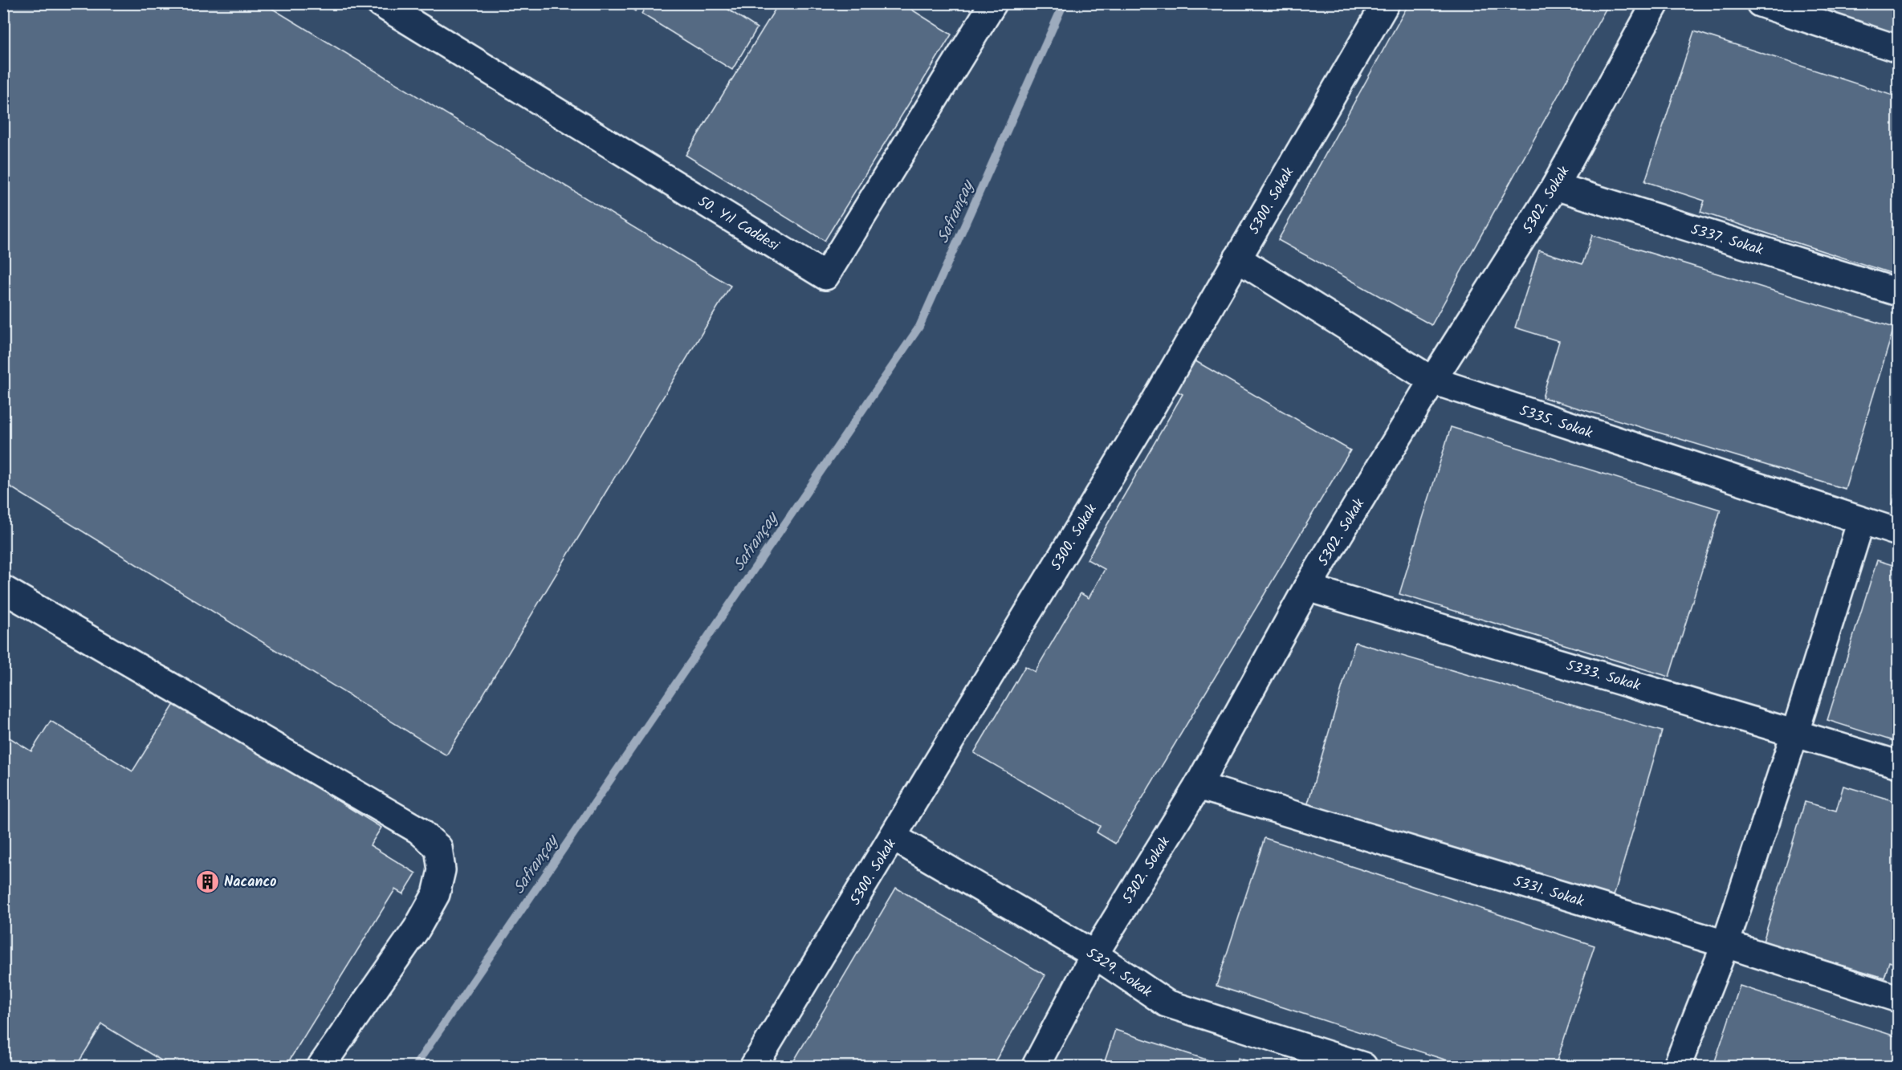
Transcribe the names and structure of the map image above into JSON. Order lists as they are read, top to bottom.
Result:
{
  "streets": {
    "street": [
      "5302. Sokak",
      "5300. Sokak",
      "50. Yıl Caddesi",
      "5337. Sokak",
      "5335. Sokak",
      "5333. Sokak",
      "5331. Sokak",
      "5329. Sokak"
    ]
  },
  "crossings": [
    ["5302. Sokak", "5337. Sokak"],
    ["5302. Sokak", "5335. Sokak"],
    ["5302. Sokak", "5333. Sokak"],
    ["5302. Sokak", "5331. Sokak"],
    ["5302. Sokak", "5329. Sokak"],
    ["5300. Sokak", "5335. Sokak"],
    ["5300. Sokak", "5329. Sokak"]
  ],
  "water": ["Safrançay"],
  "places": {
    "building": ["Nacanco"]
  }
}
